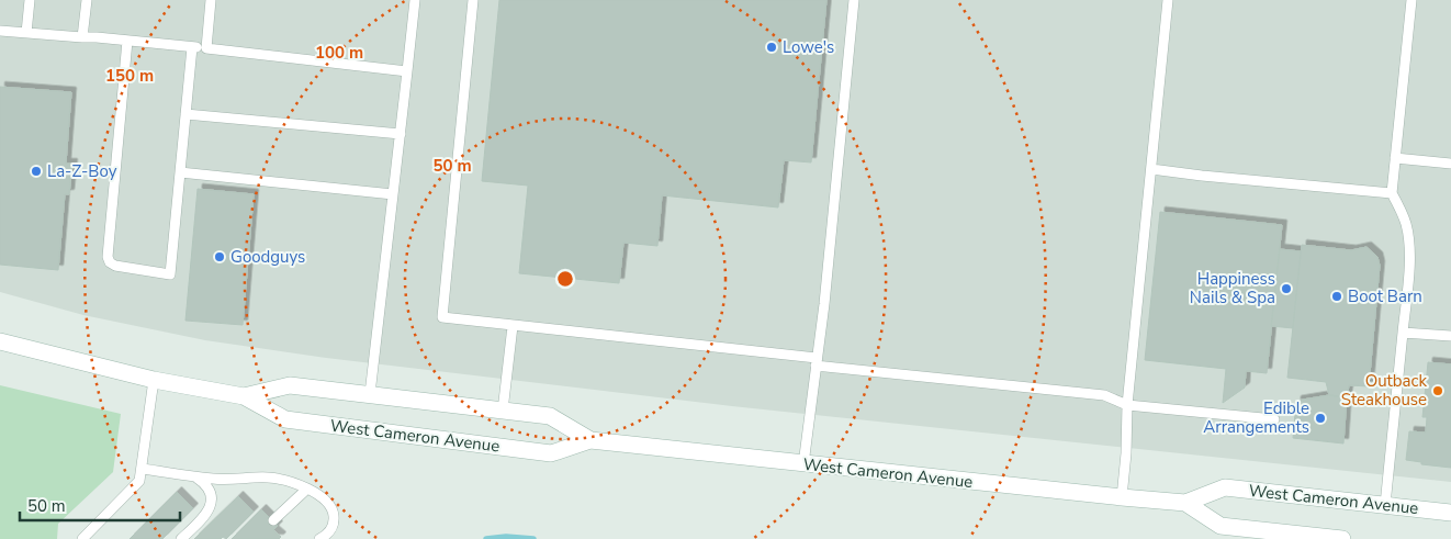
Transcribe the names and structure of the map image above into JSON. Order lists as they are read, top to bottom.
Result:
{
  "streets": {
    "street": ["West Cameron Avenue"]
  },
  "places": [
    "Lowe's",
    "La-Z-Boy",
    "Goodguys",
    "Happiness Nails & Spa",
    "Boot Barn",
    "Outback Steakhouse",
    "Edible Arrangements"
  ],
  "scale_bar": "50 m",
  "rings": ["100 m", "150 m", "50 m"]
}
